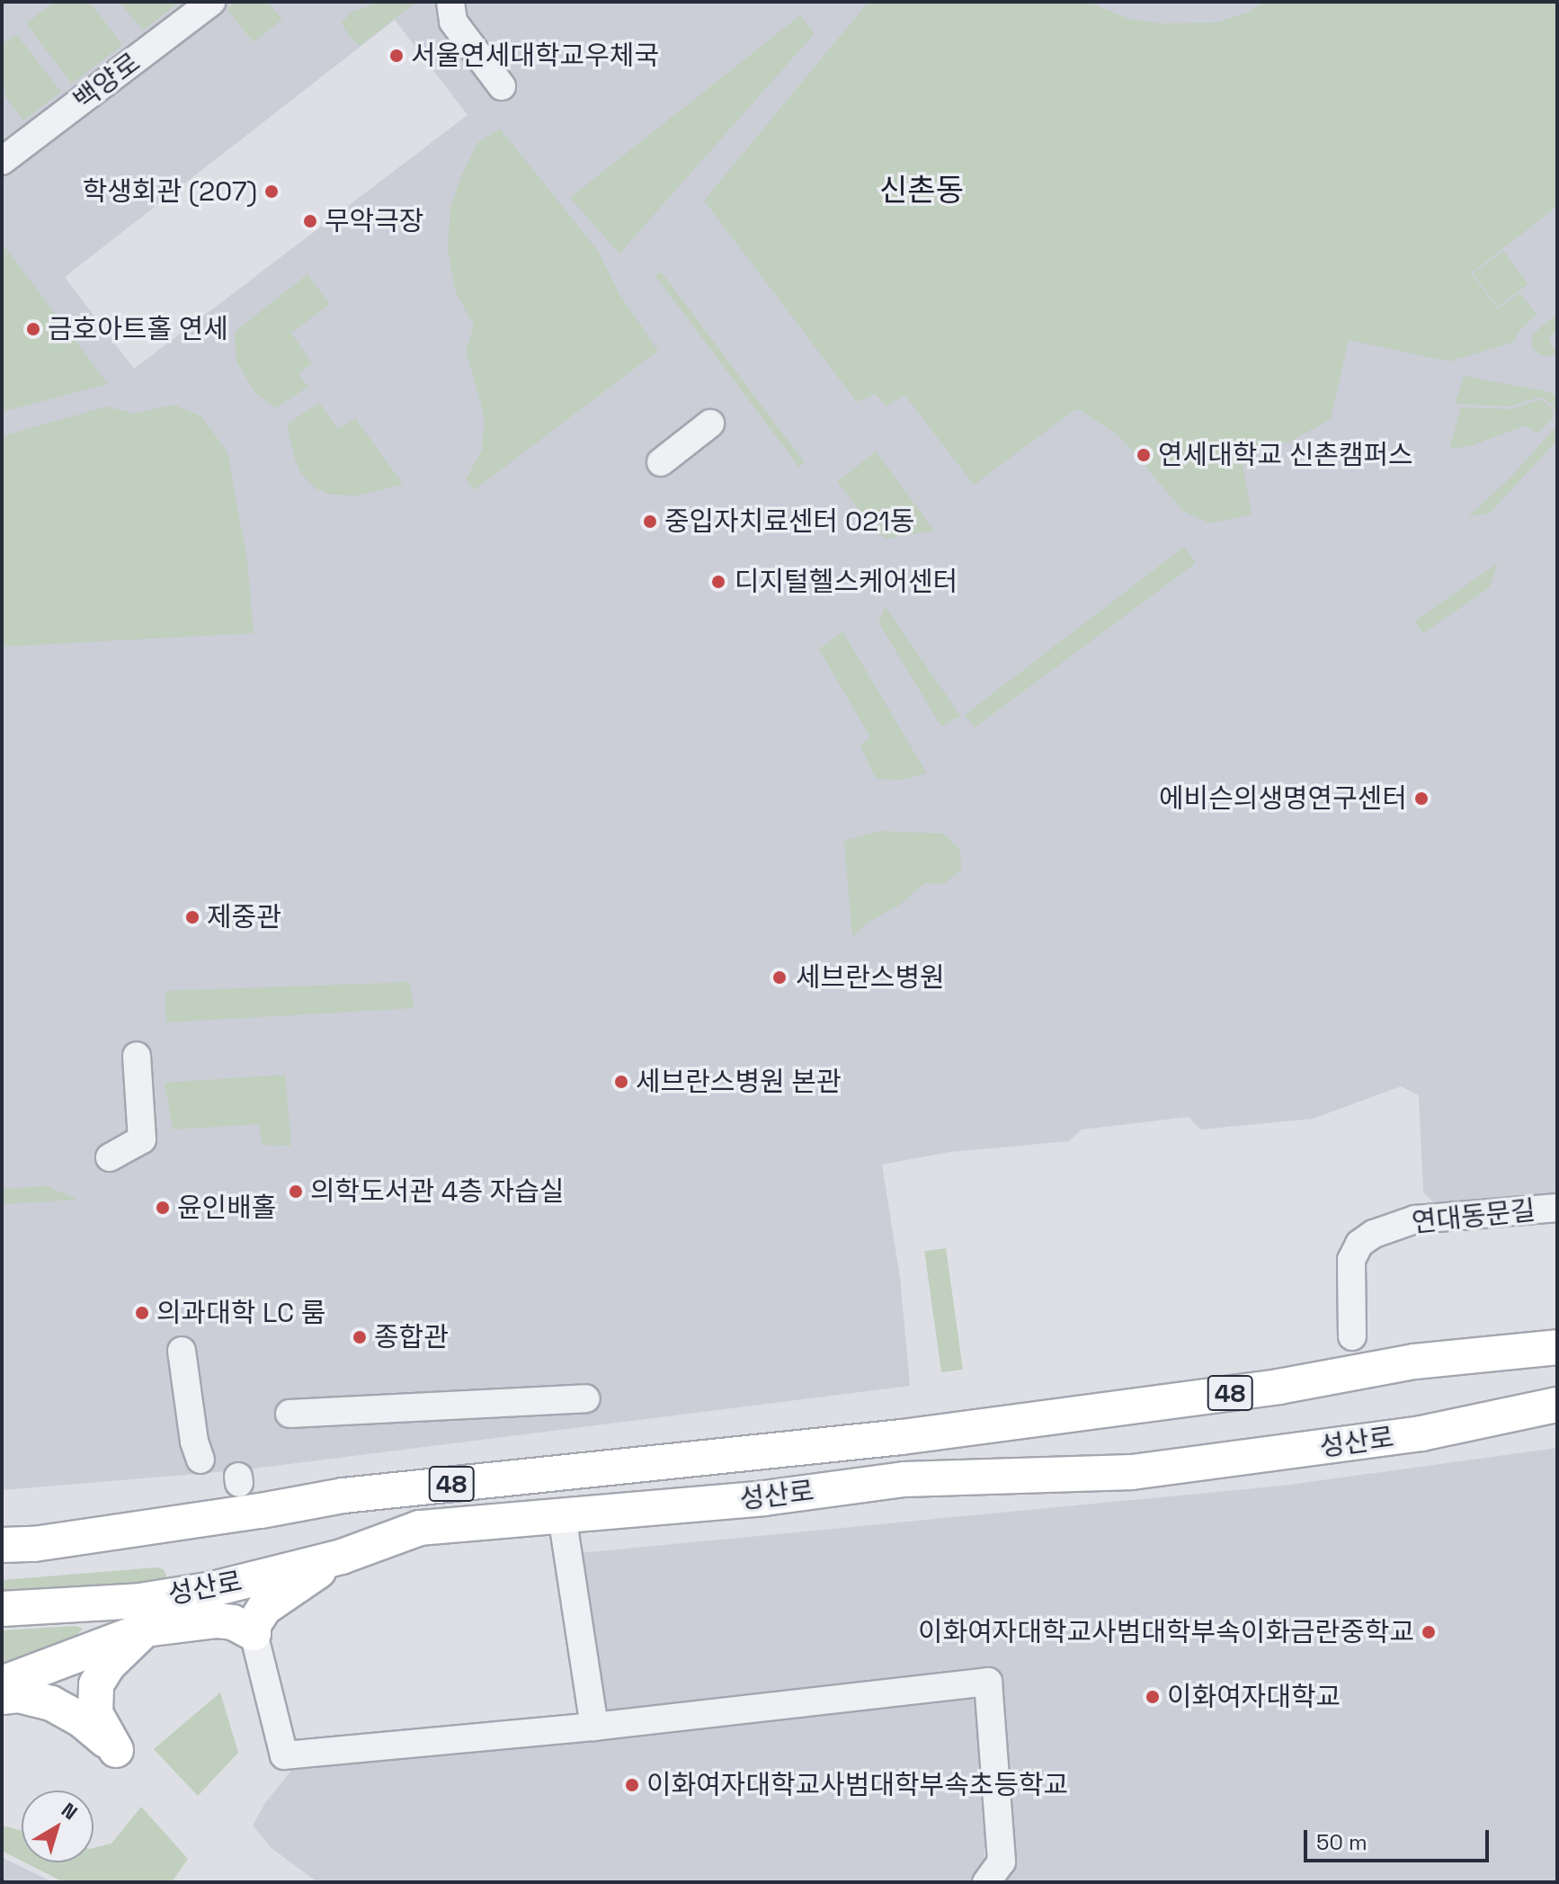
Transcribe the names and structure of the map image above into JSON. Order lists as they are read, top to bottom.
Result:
{
  "streets": {
    "main road": ["48", "성산로"],
    "street": ["백양로", "연대동문길"]
  },
  "districts": ["신촌동"],
  "places": [
    "서울연세대학교우체국",
    "학생회관 (207)",
    "무악극장",
    "금호아트홀 연세",
    "연세대학교 신촌캠퍼스",
    "중입자치료센터 021동",
    "디지털헬스케어센터",
    "에비슨의생명연구센터",
    "제중관",
    "세브란스병원",
    "세브란스병원 본관",
    "의학도서관 4층 자습실",
    "윤인배홀",
    "의과대학 LC 룸",
    "종합관",
    "이화여자대학교사범대학부속이화금란중학교",
    "이화여자대학교",
    "이화여자대학교사범대학부속초등학교"
  ],
  "scale_bar": "50 m",
  "north": "top right"
}
